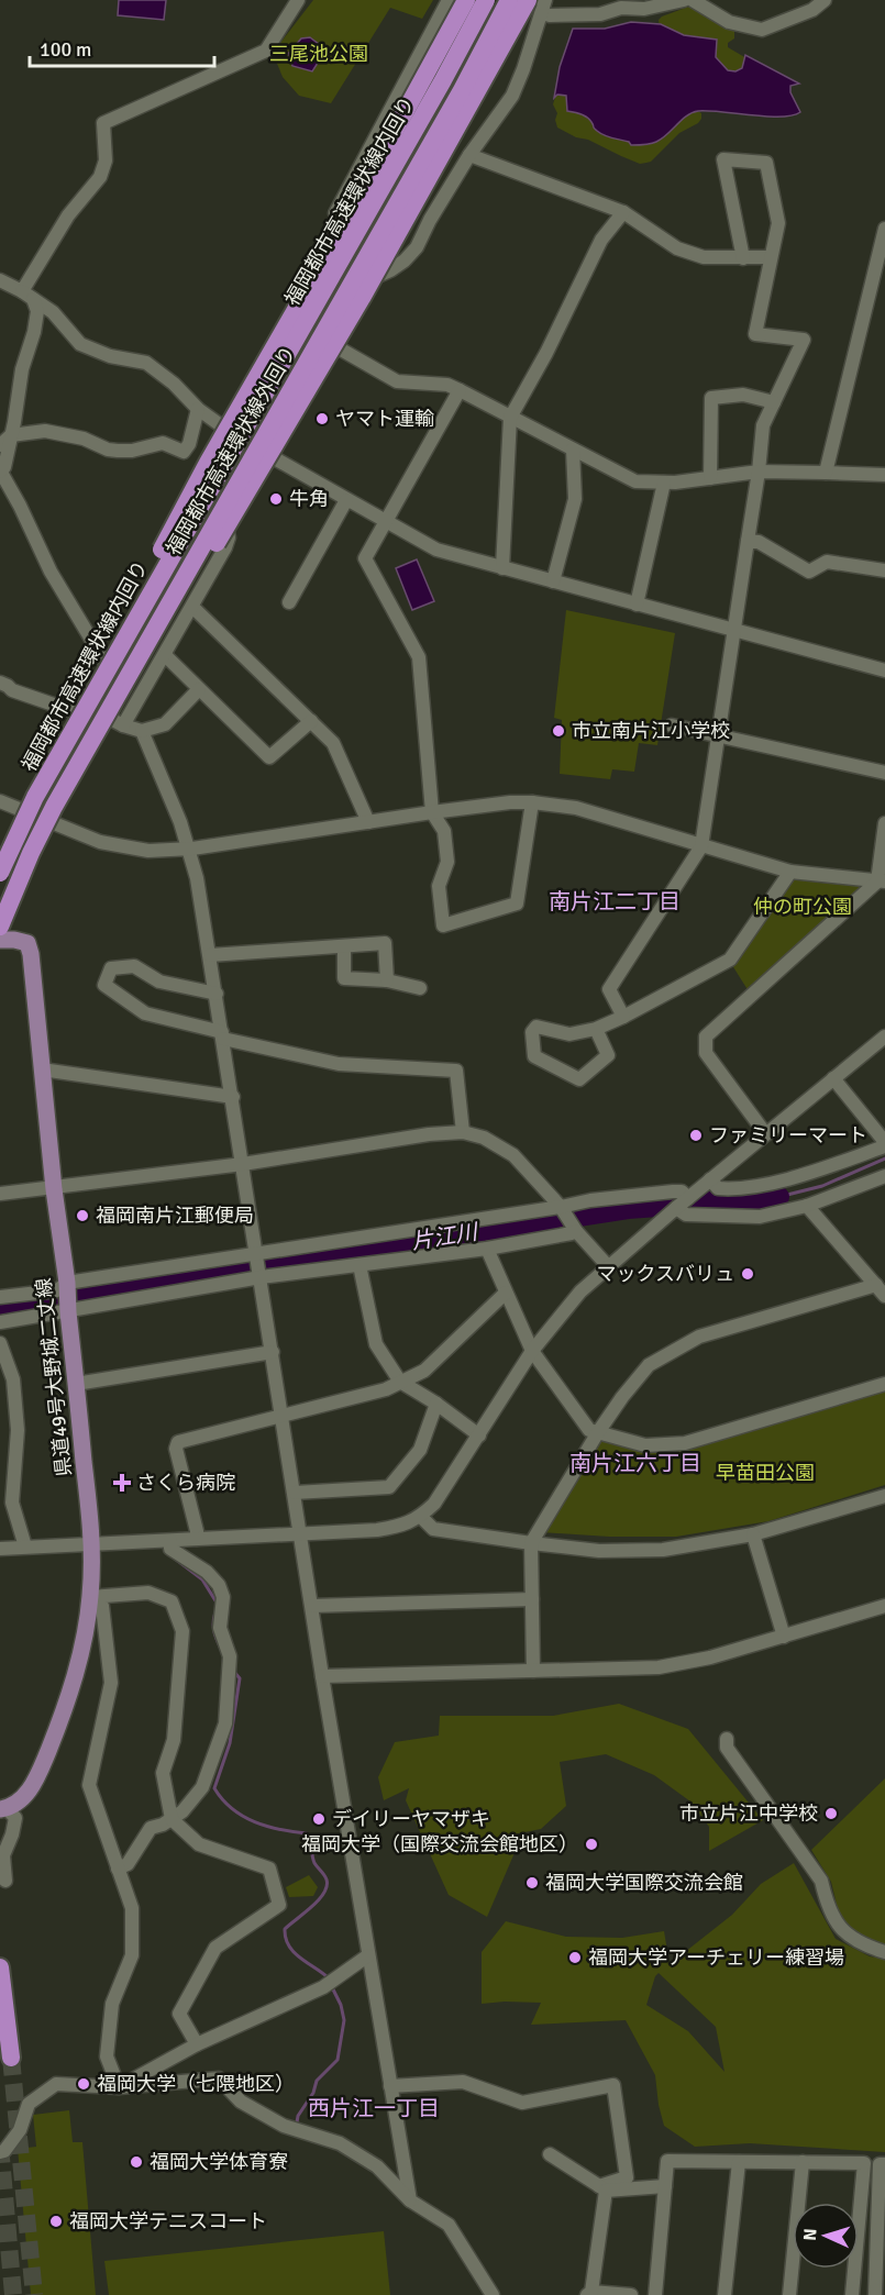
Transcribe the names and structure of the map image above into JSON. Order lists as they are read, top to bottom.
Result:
{
  "streets": {
    "highway": ["福岡都市高速環状線内回り", "福岡都市高速環状線外回り"],
    "main road": ["県道49号大野城二丈線"]
  },
  "districts": ["南片江二丁目", "南片江六丁目", "西片江一丁目"],
  "water": ["片江川"],
  "parks": ["三尾池公園", "仲の町公園", "早苗田公園"],
  "places": {
    "other": [
      "ヤマト運輸",
      "牛角",
      "市立南片江小学校",
      "ファミリーマート",
      "福岡南片江郵便局",
      "マックスバリュ",
      "市立片江中学校",
      "デイリーヤマザキ",
      "福岡大学（国際交流会館地区）",
      "福岡大学国際交流会館",
      "福岡大学アーチェリー練習場",
      "福岡大学（七隈地区）",
      "福岡大学体育寮",
      "福岡大学テニスコート"
    ],
    "health": ["さくら病院"]
  },
  "scale_bar": "100 m",
  "north": "left"
}
